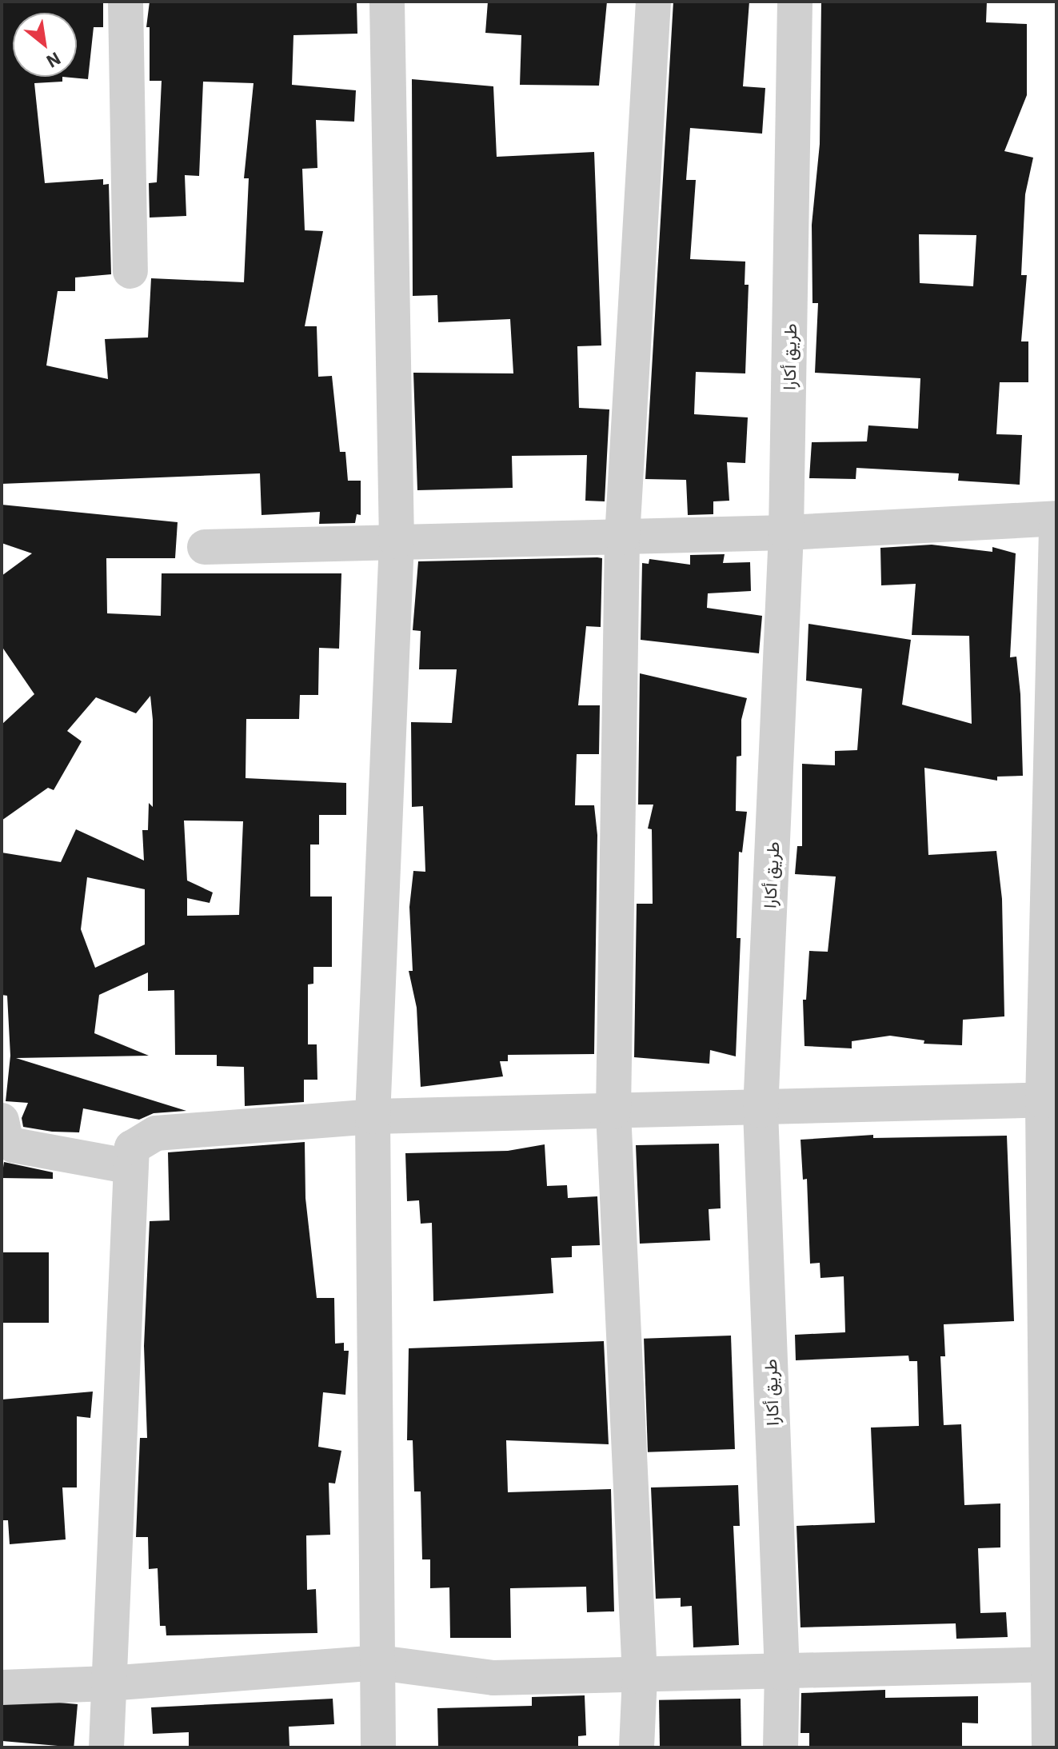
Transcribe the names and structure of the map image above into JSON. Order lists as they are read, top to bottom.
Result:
{
  "streets": {
    "street": ["طريق أكارا"]
  },
  "north": "bottom right"
}
